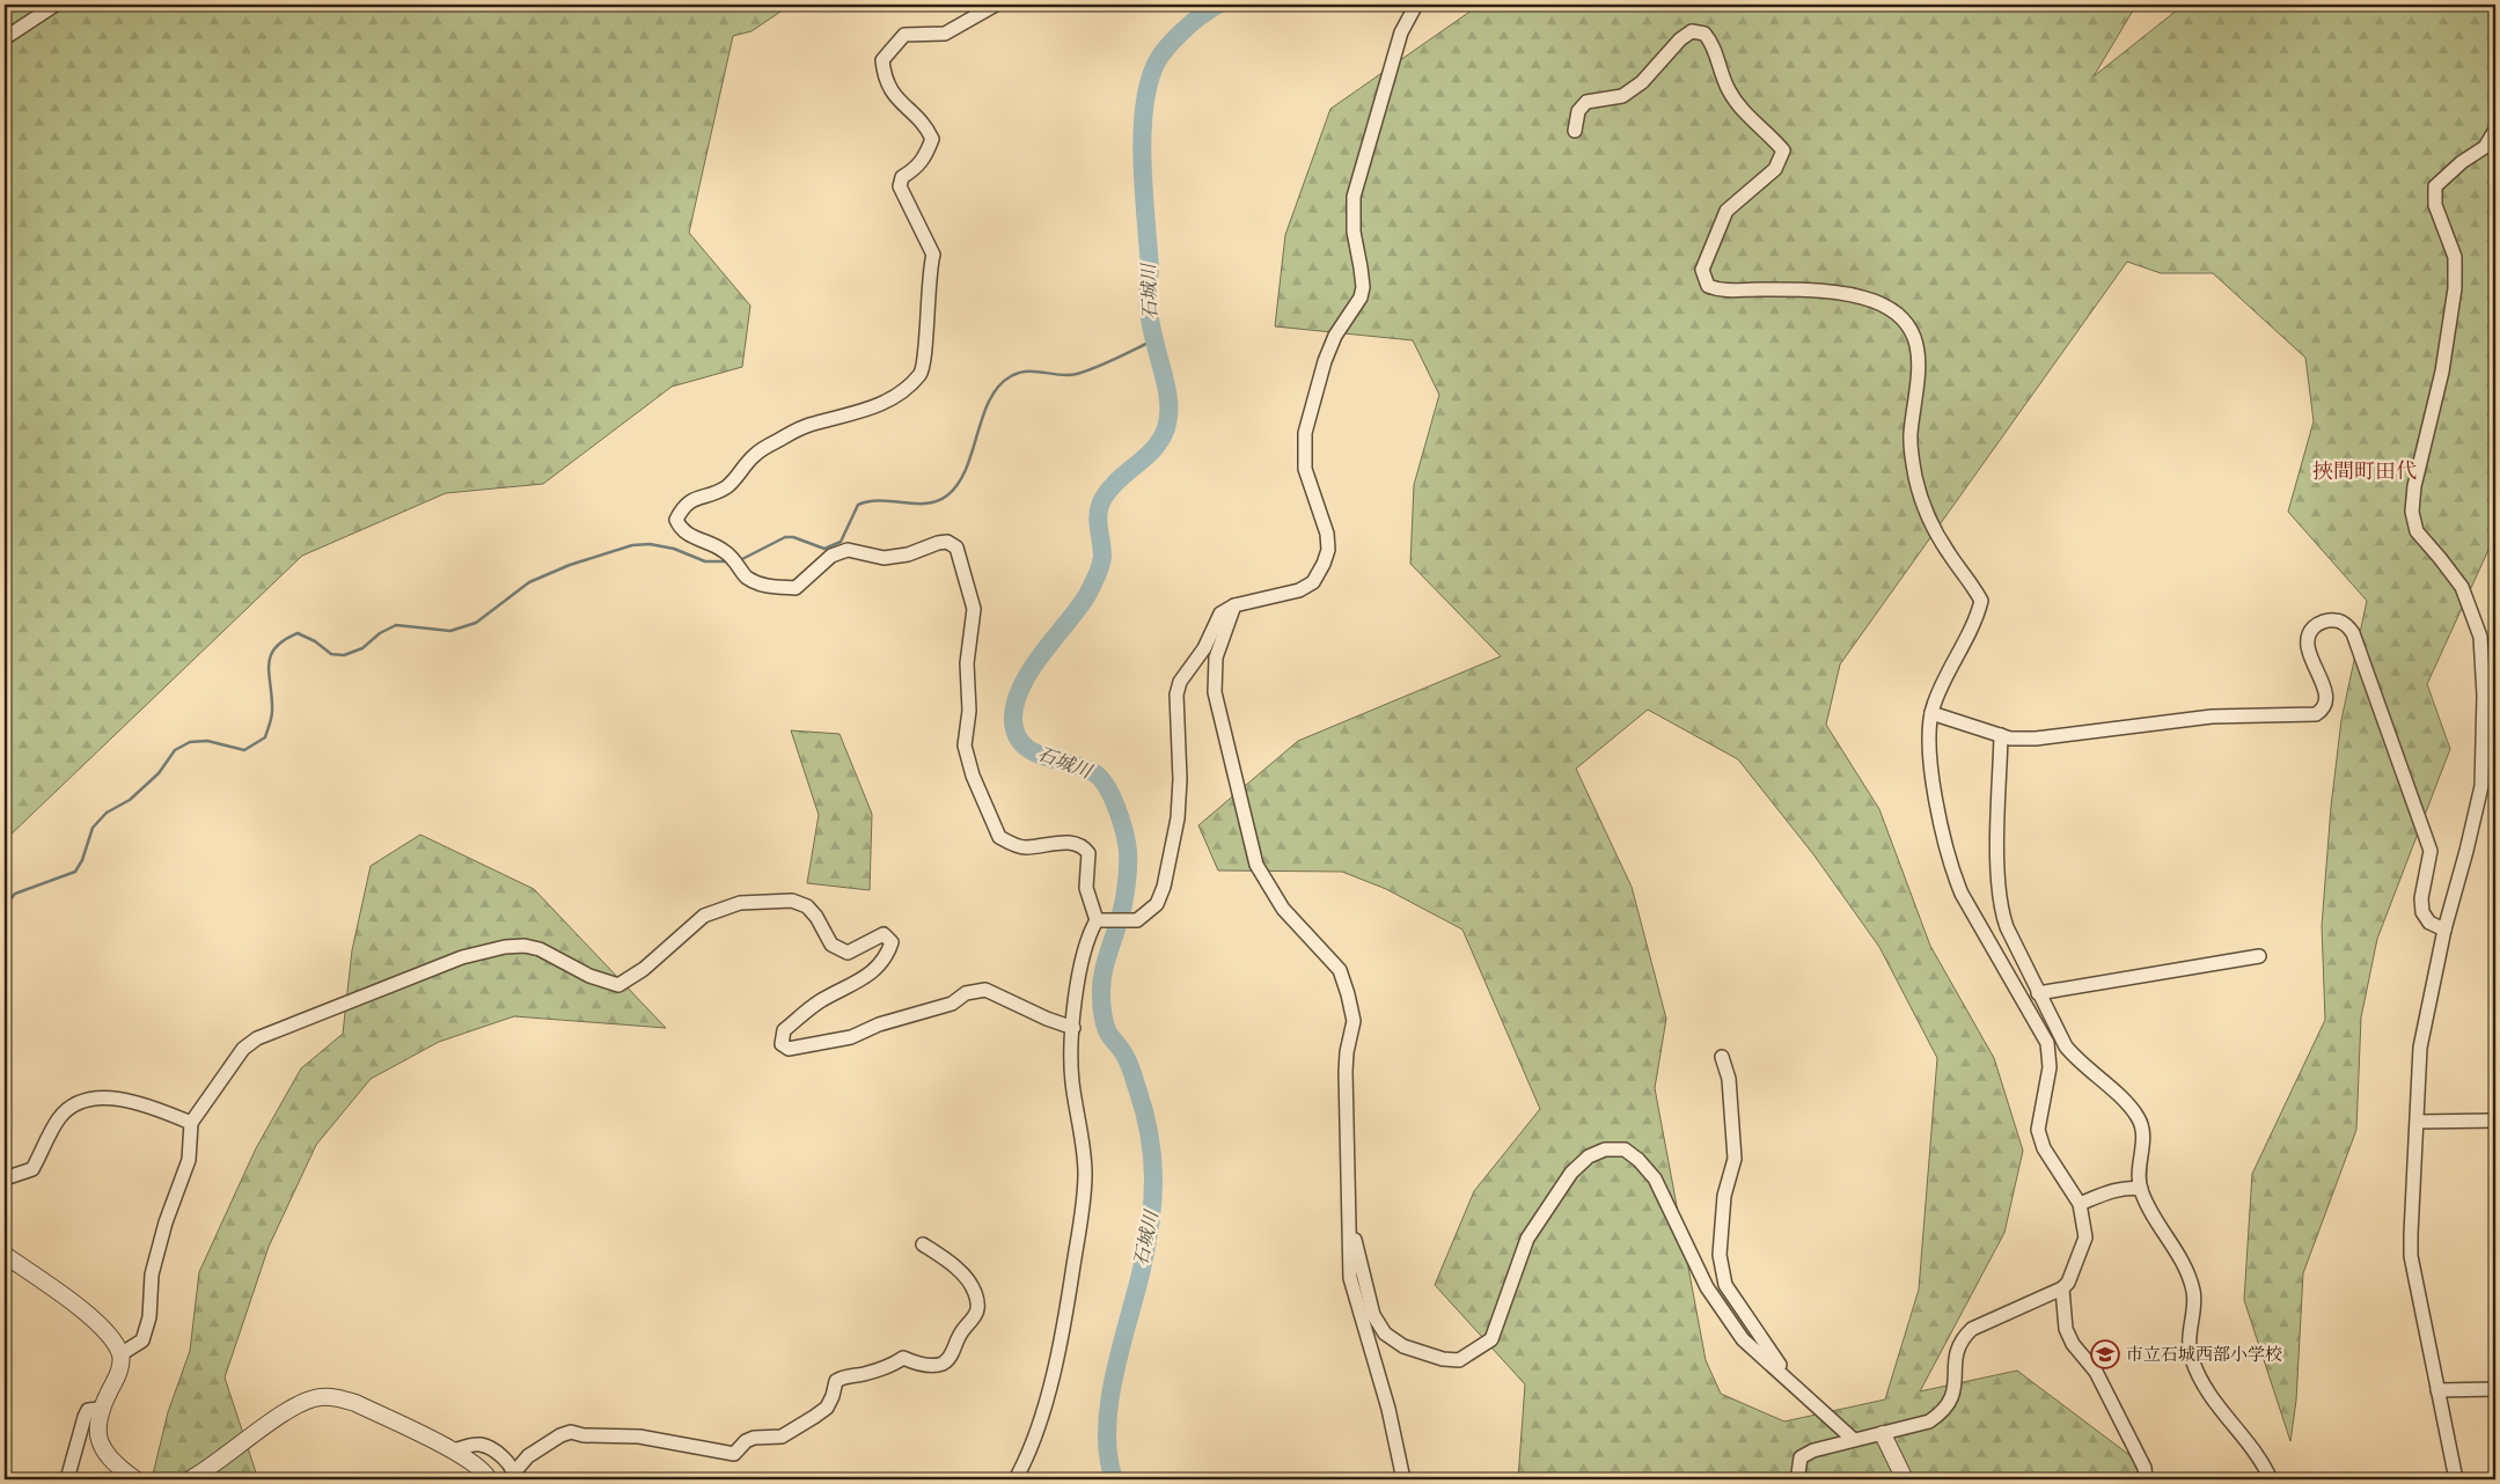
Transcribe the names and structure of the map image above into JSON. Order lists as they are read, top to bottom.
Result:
{
  "districts": ["挾間町田代"],
  "water": ["石城川"],
  "places": {
    "school or university": ["市立石城西部小学校"]
  }
}
